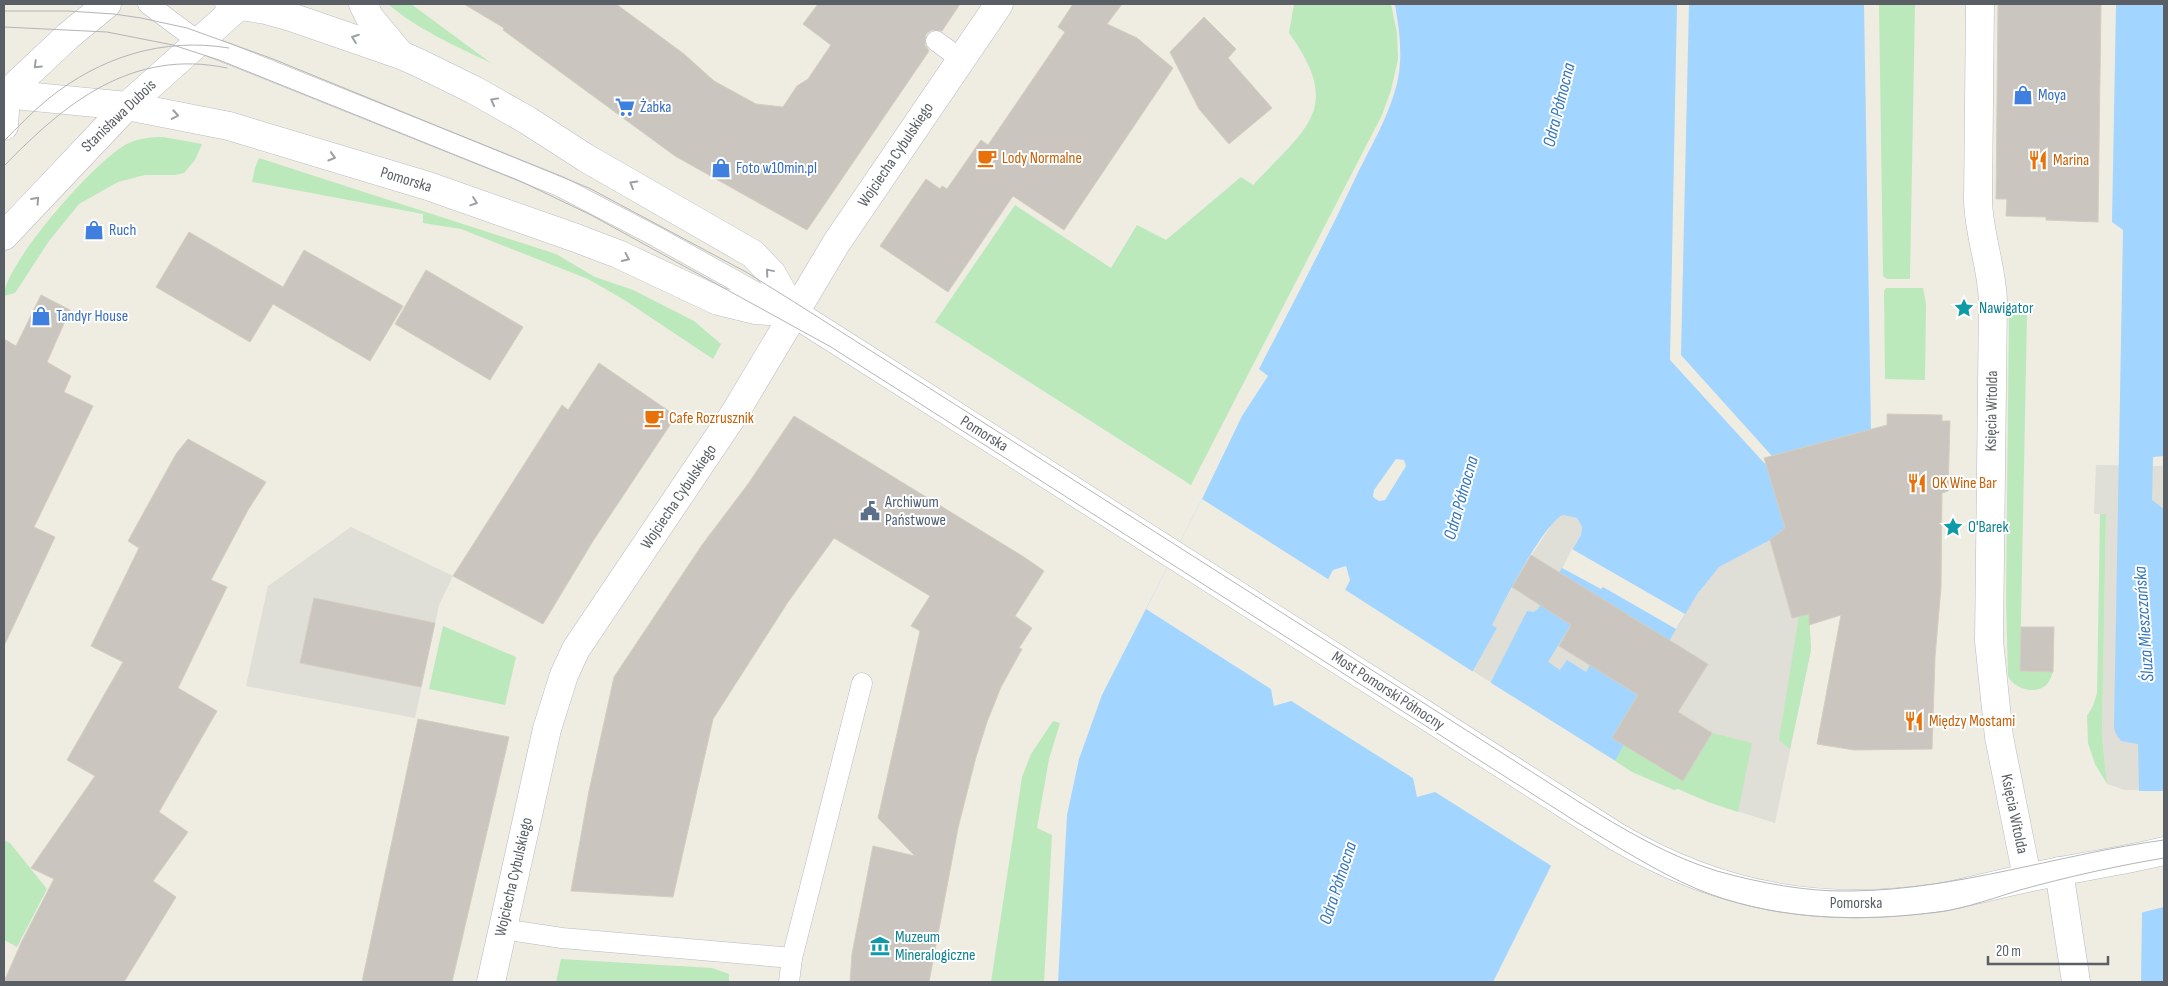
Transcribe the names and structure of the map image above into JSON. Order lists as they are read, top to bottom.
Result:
{
  "streets": {
    "street": [
      "Stanisława Dubois",
      "Wojciecha Cybulskiego",
      "Pomorska",
      "Księcia Witolda",
      "Most Pomorski Północny"
    ]
  },
  "crossings": [
    ["Stanisława Dubois", "Pomorska"],
    ["Wojciecha Cybulskiego", "Pomorska"],
    ["Pomorska", "Księcia Witolda"],
    ["Pomorska", "Most Pomorski Północny"]
  ],
  "water": ["Odra Północna", "Śluza Mieszczańska"],
  "places": {
    "shop": [
      "Moya",
      "Foto w10min.pl",
      "Ruch",
      "Tandyr House"
    ],
    "supermarket": ["Żabka"],
    "cafe": ["Lody Normalne", "Cafe Rozrusznik"],
    "restaurant": ["Marina", "OK Wine Bar", "Między Mostami"],
    "place": ["Nawigator", "O'Barek"],
    "public building": ["Archiwum Państwowe"],
    "museum": ["Muzeum Mineralogiczne"]
  },
  "scale_bar": "20 m"
}
